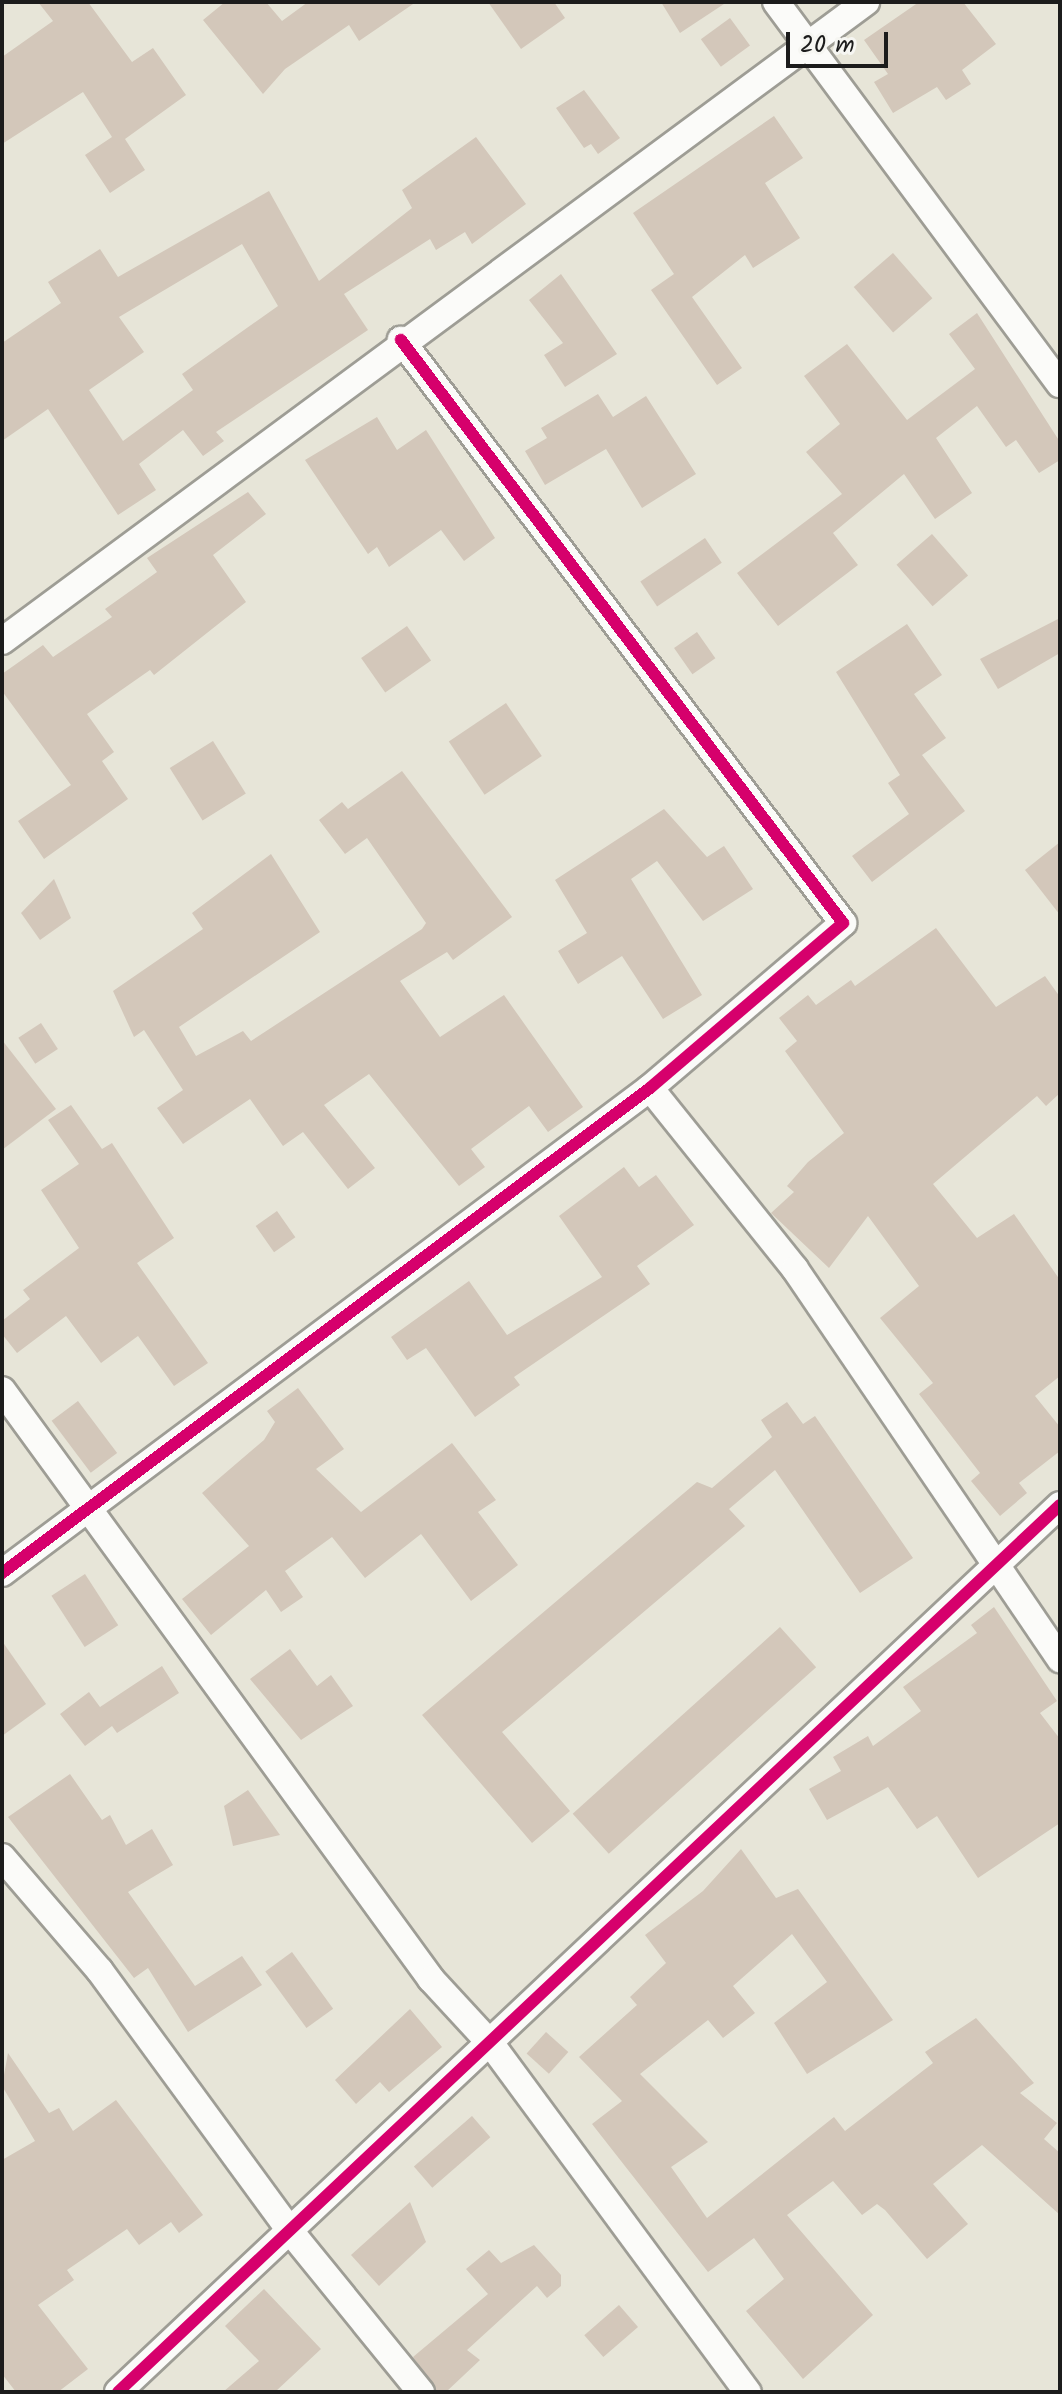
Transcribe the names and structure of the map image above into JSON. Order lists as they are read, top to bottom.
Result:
{
  "scale_bar": "20 m"
}
